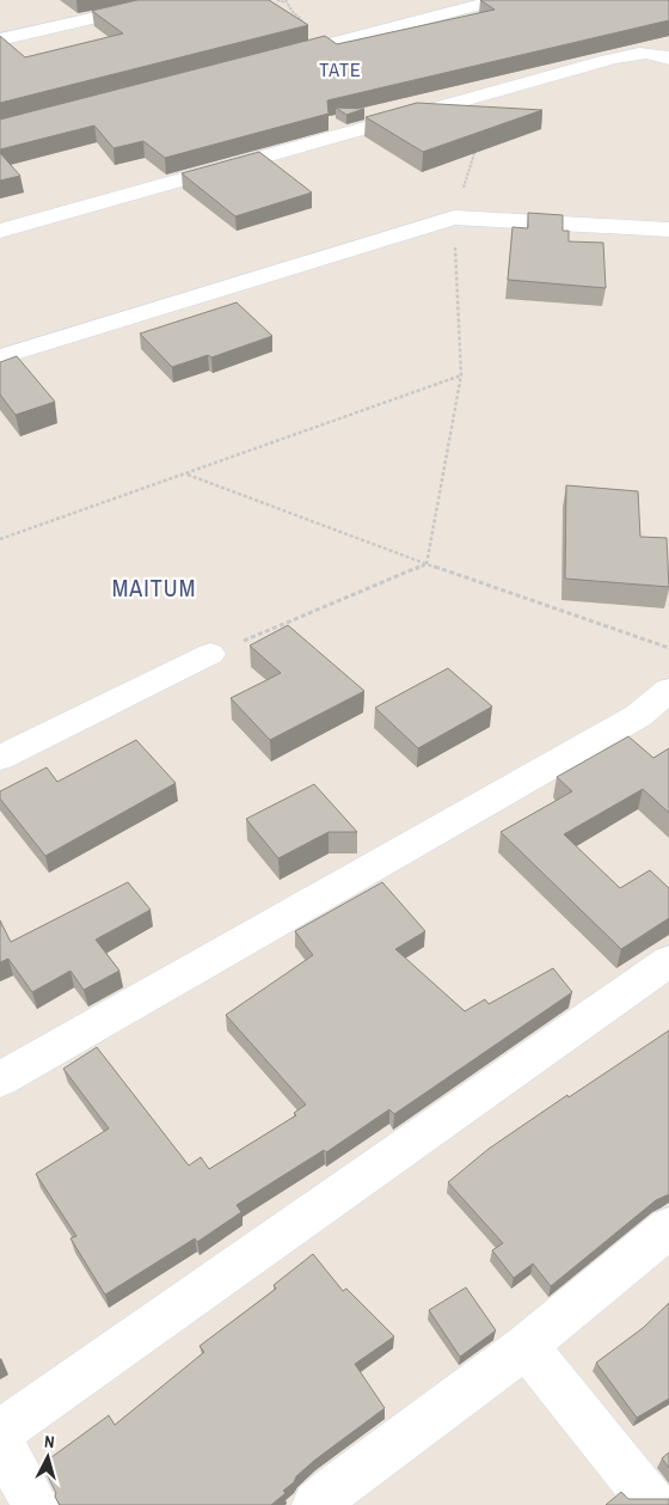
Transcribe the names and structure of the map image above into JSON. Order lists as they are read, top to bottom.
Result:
{
  "districts": ["TATE", "MAITUM"],
  "north": "top"
}
